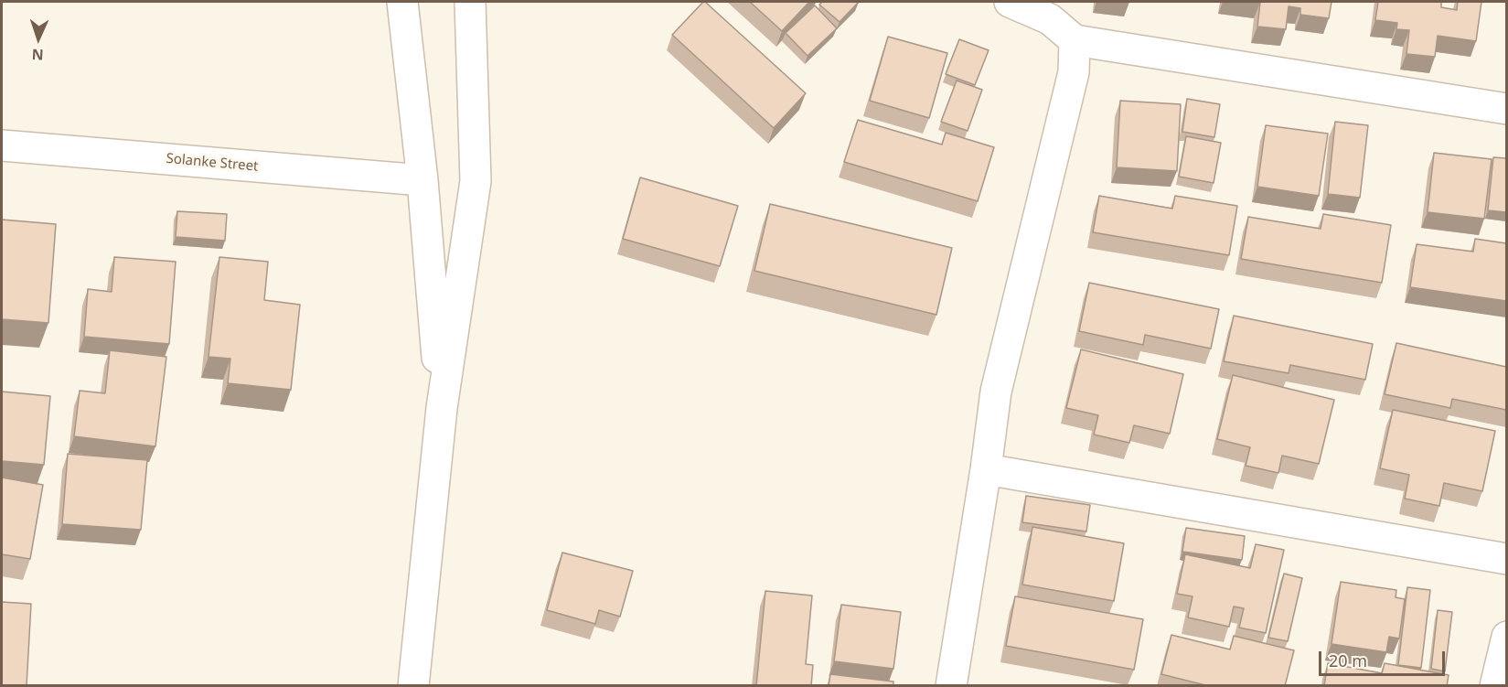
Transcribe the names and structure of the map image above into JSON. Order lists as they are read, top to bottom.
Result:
{
  "streets": {
    "street": ["Solanke Street"]
  },
  "scale_bar": "20 m",
  "north": "bottom"
}
